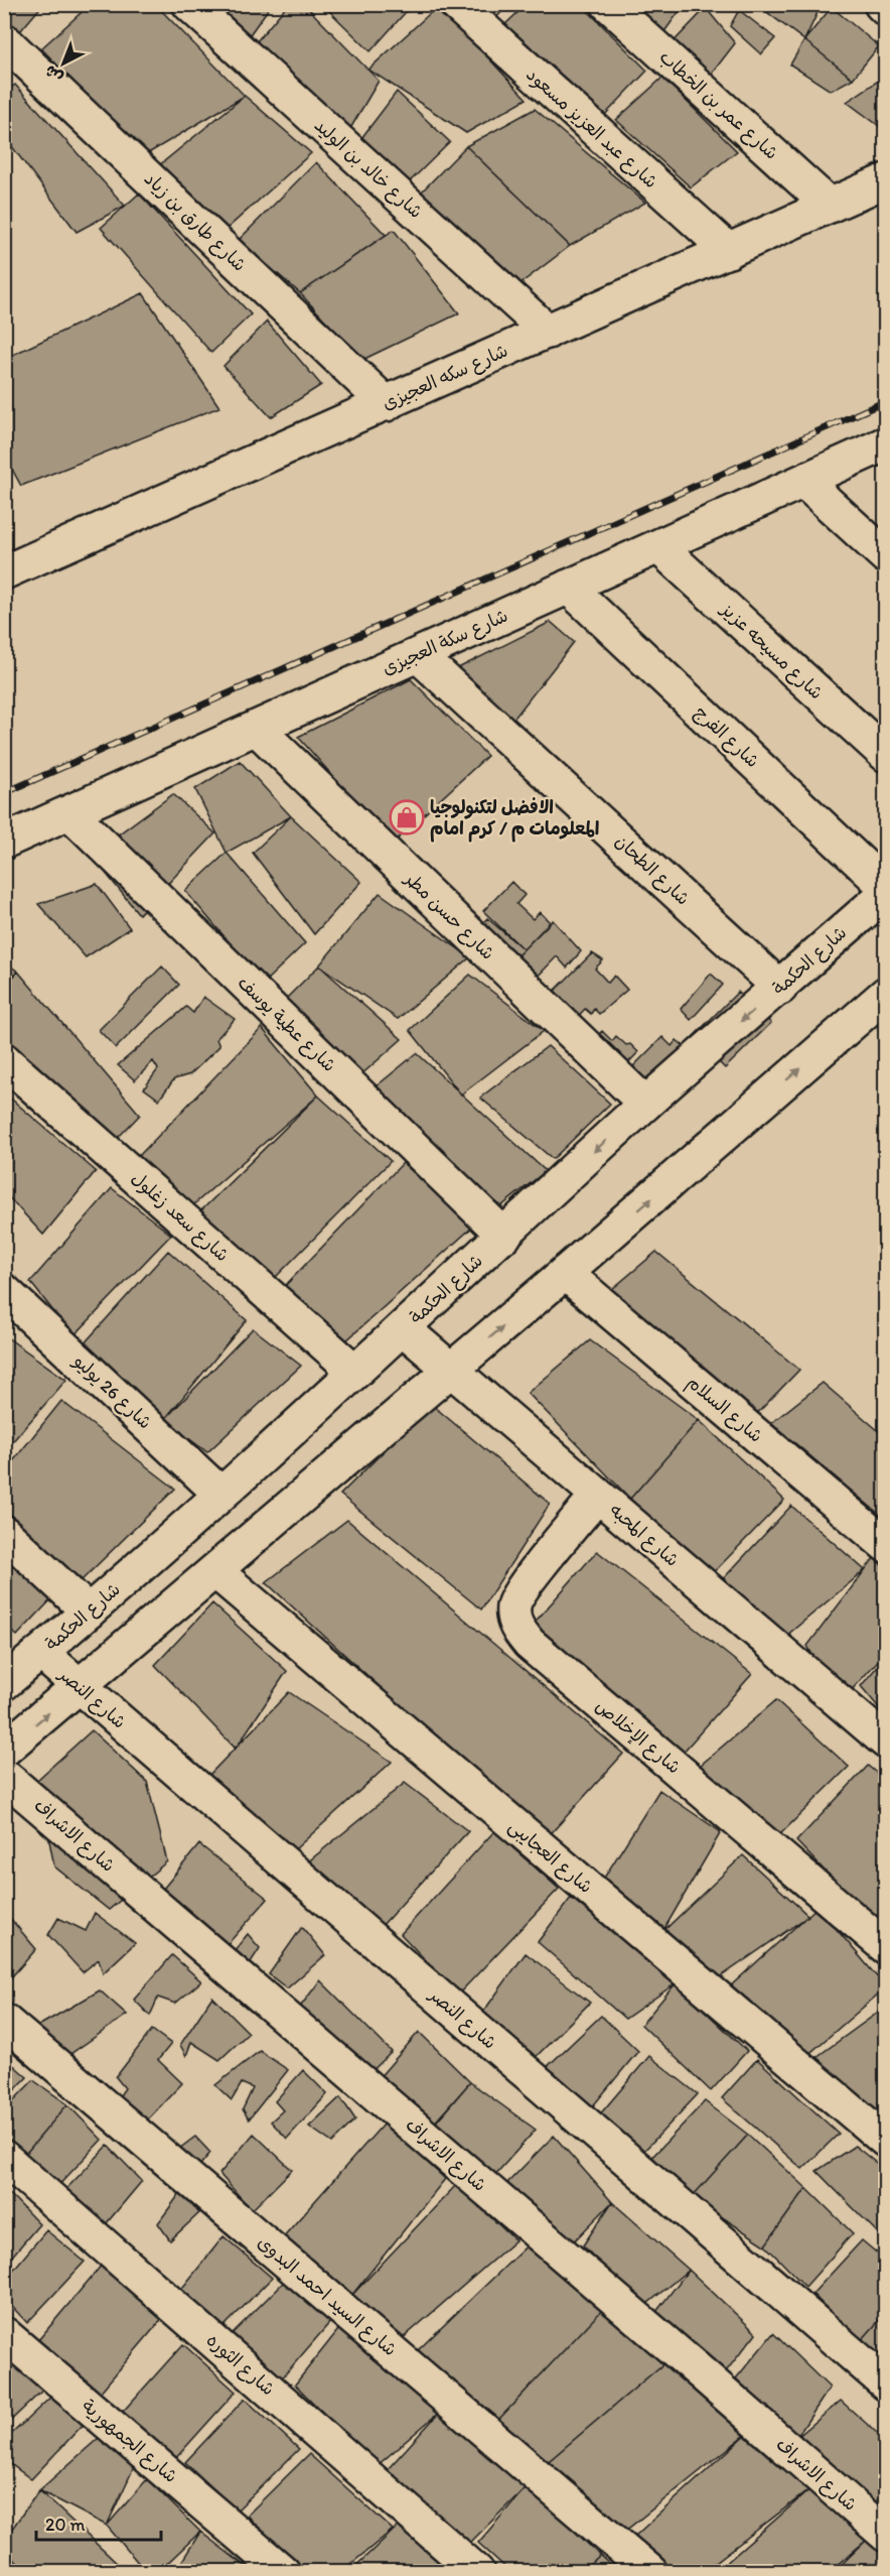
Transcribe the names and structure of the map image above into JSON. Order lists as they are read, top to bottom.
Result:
{
  "streets": {
    "street": [
      "شارع عمر بن الخطاب",
      "شارع عبد العزيز مسعود",
      "شارع خالد بن الوليد",
      "شارع طارق بن زياد",
      "شارع سكه العجيزى",
      "شارع سكة العجيزى",
      "شارع مسيحه عزيز",
      "شارع الفرج",
      "شارع الطحان",
      "شارع حسن مطر",
      "شارع الحكمة",
      "شارع عطية يوسف",
      "شارع سعد زغلول",
      "شارع 26 يوليو",
      "شارع السلام",
      "شارع المحبه",
      "شارع النصر",
      "شارع الإخلاص",
      "شارع الاشراف",
      "شارع العجايبى",
      "شارع السيد احمد البدوى",
      "شارع الثوره",
      "شارع الجمهورية"
    ]
  },
  "crossings": [
    ["شارع عمر بن الخطاب", "شارع سكه العجيزى"],
    ["شارع عبد العزيز مسعود", "شارع سكه العجيزى"],
    ["شارع خالد بن الوليد", "شارع سكه العجيزى"],
    ["شارع طارق بن زياد", "شارع سكه العجيزى"],
    ["شارع سكة العجيزى", "شارع مسيحه عزيز"],
    ["شارع سكة العجيزى", "شارع الفرج"],
    ["شارع سكة العجيزى", "شارع الطحان"],
    ["شارع سكة العجيزى", "شارع حسن مطر"],
    ["شارع سكة العجيزى", "شارع عطية يوسف"],
    ["شارع الطحان", "شارع الحكمة"],
    ["شارع حسن مطر", "شارع الحكمة"],
    ["شارع الحكمة", "شارع عطية يوسف"],
    ["شارع الحكمة", "شارع سعد زغلول"],
    ["شارع الحكمة", "شارع 26 يوليو"],
    ["شارع الحكمة", "شارع المحبه"],
    ["شارع الحكمة", "شارع النصر"],
    ["شارع المحبه", "شارع الإخلاص"]
  ],
  "places": {
    "shop": ["الافضل لتكنولوجيا المعلومات م / كرم امام"]
  },
  "scale_bar": "20 m",
  "north": "bottom left"
}
